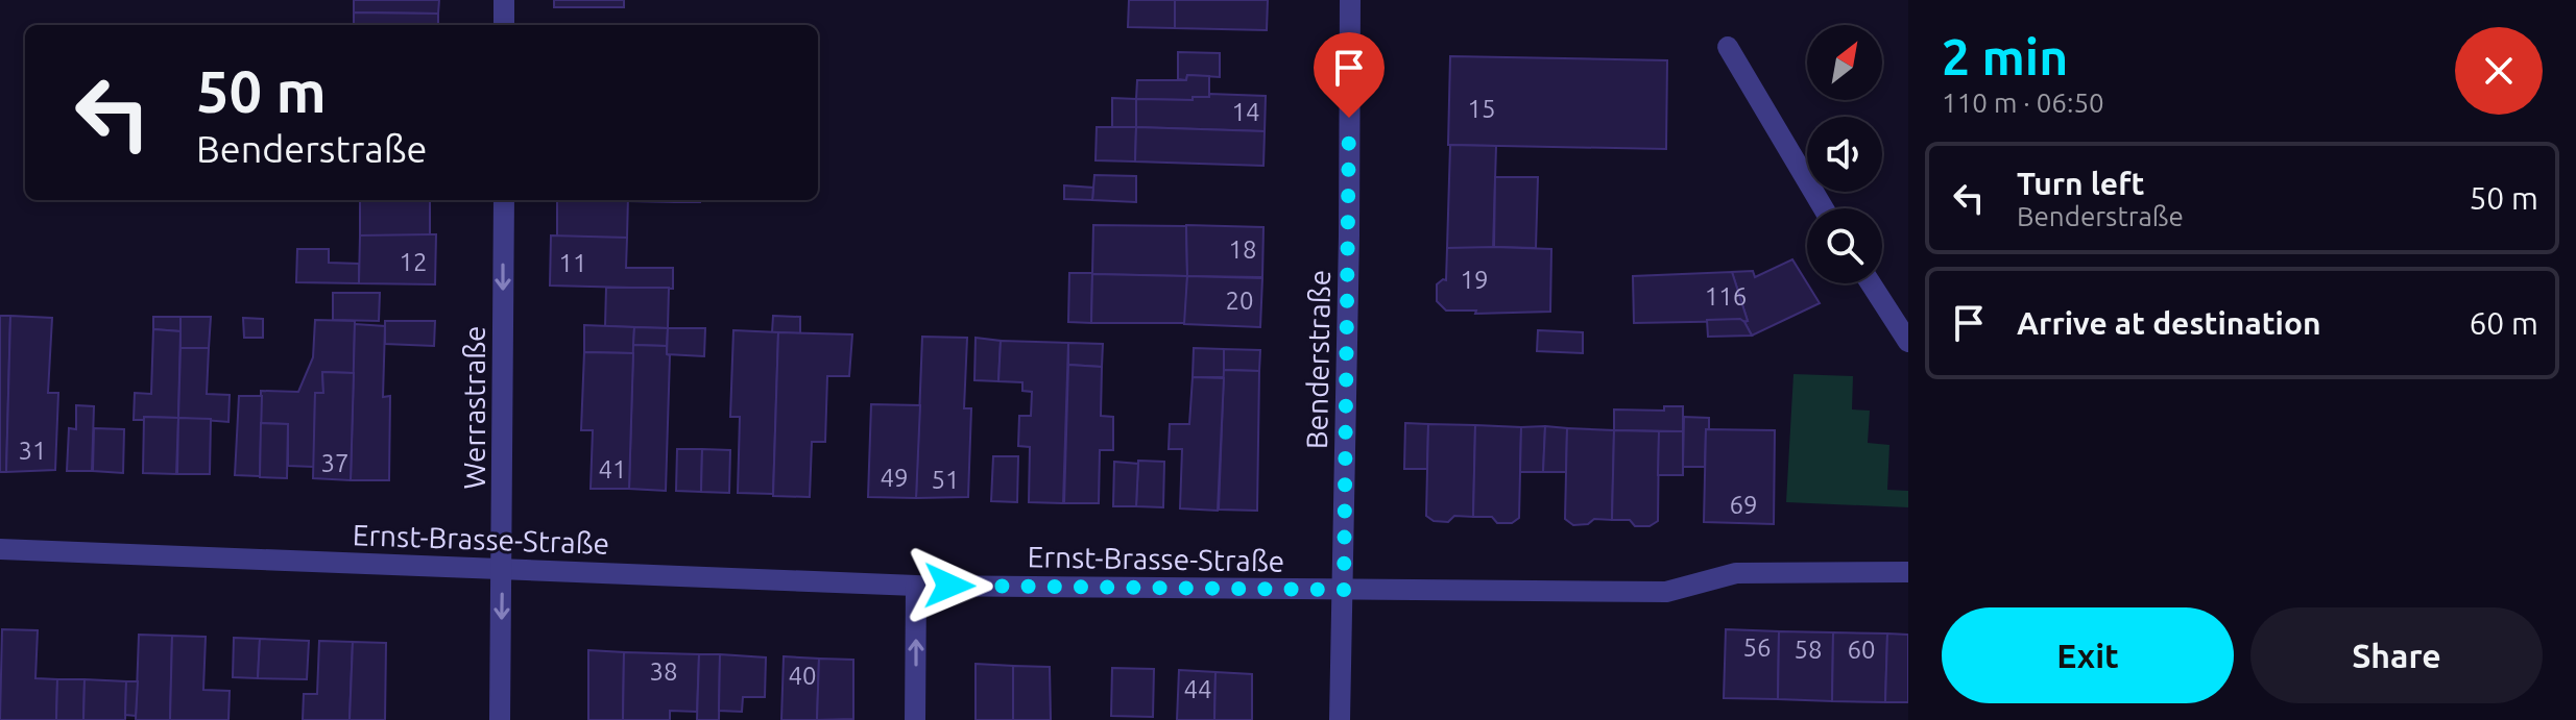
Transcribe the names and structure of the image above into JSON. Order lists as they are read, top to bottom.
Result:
{
  "streets": {
    "street": ["Benderstraße", "Werrastraße", "Ernst-Brasse-Straße"]
  },
  "crossings": [
    ["Benderstraße", "Ernst-Brasse-Straße"],
    ["Werrastraße", "Ernst-Brasse-Straße"]
  ],
  "one_way": ["Werrastraße"],
  "house_numbers": [
    "15",
    "14",
    "18",
    "12",
    "11",
    "19",
    "116",
    "20",
    "31",
    "37",
    "41",
    "49",
    "51",
    "69",
    "56",
    "58",
    "60",
    "38",
    "40",
    "44"
  ],
  "north": "top right",
  "page": {
    "heading": ["2 min", "110 m · 06:50"],
    "turn": ["50 m", "Benderstraße"],
    "list": [
      {
        "name": "Turn left",
        "note": "Benderstraße",
        "value": "50 m"
      },
      {
        "name": "Arrive at destination",
        "value": "60 m"
      }
    ],
    "buttons": ["Exit", "Share"]
  }
}
